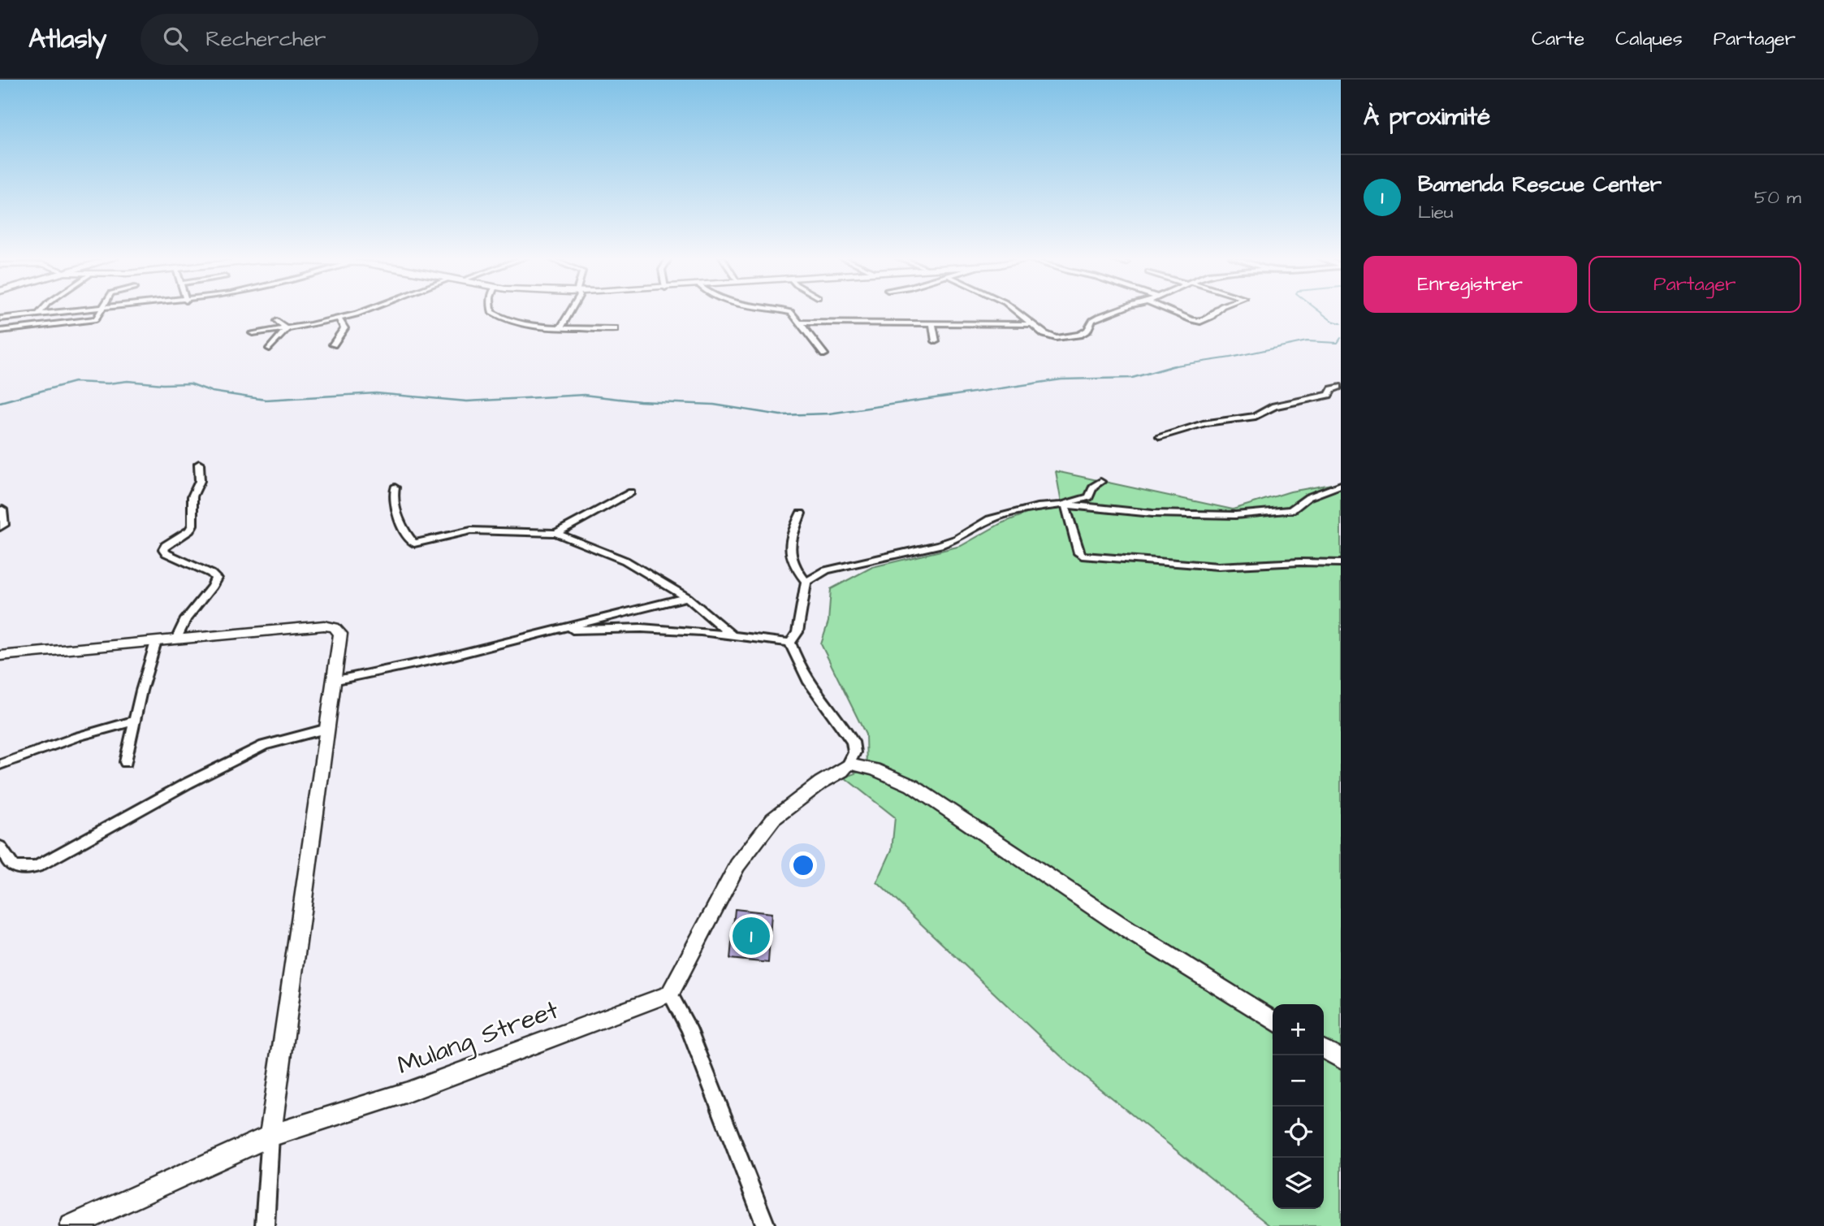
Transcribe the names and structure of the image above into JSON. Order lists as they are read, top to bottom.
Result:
{
  "streets": {
    "street": ["Mulang Street"]
  },
  "page": {
    "header": "Atlasly",
    "search": "Rechercher",
    "nav": ["Carte", "Calques", "Partager"],
    "heading": "À proximité",
    "list": [
      {
        "mark": "1",
        "name": "Bamenda Rescue Center",
        "note": "Lieu",
        "value": "50 m"
      }
    ],
    "buttons": ["Enregistrer", "Partager"],
    "pins": "1",
    "map_buttons": ["+", "−"]
  }
}
